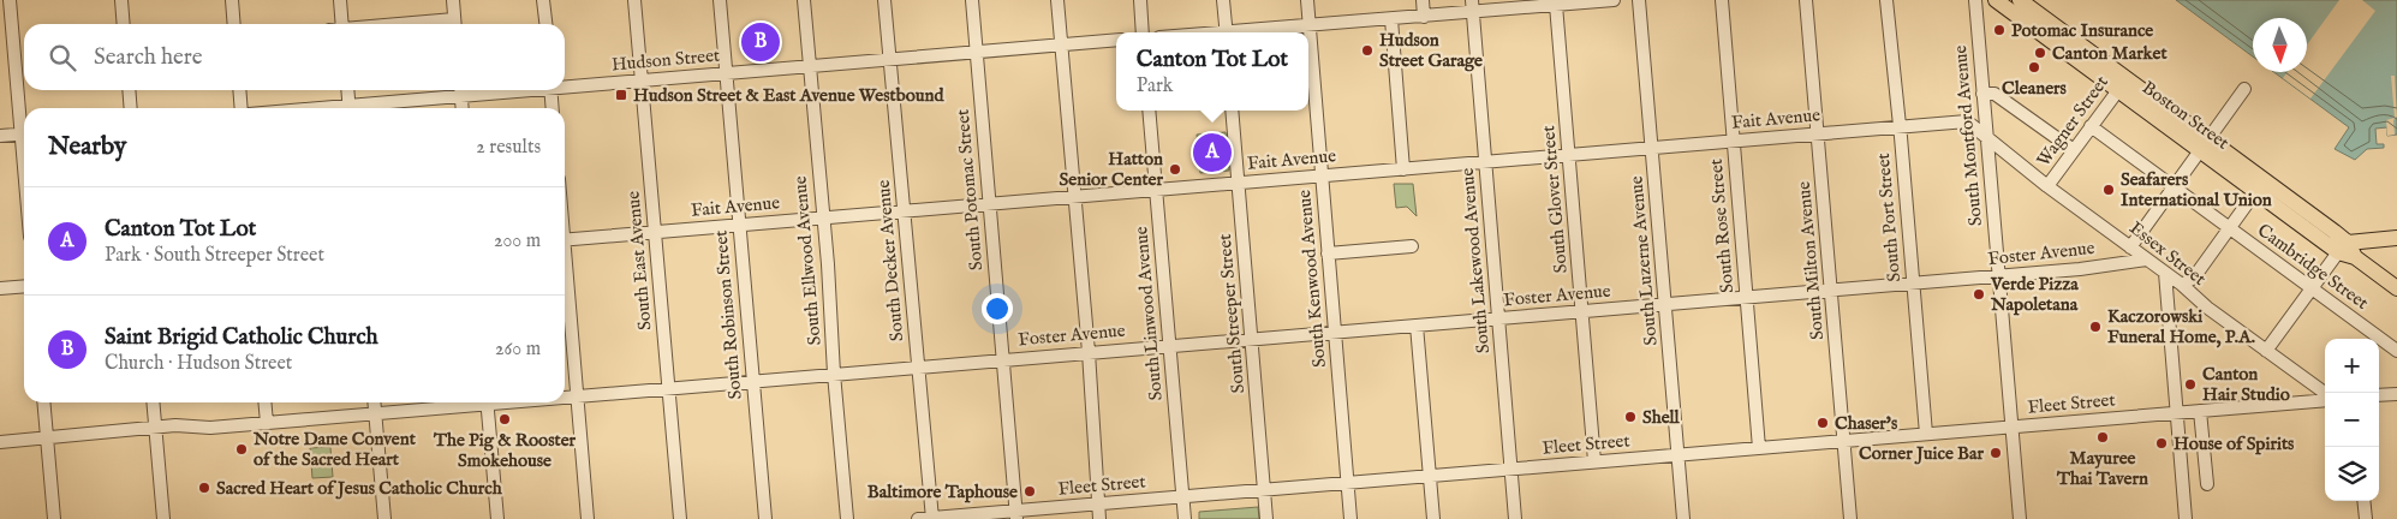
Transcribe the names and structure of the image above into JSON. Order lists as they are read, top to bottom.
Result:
{
  "streets": {
    "main road": ["Boston Street"],
    "street": [
      "Hudson Street",
      "Fait Avenue",
      "Wagner Street",
      "South Montford Avenue",
      "South Potomac Street",
      "South Glover Street",
      "South Port Street",
      "South Rose Street",
      "Foster Avenue",
      "Essex Street",
      "South East Avenue",
      "South Ellwood Avenue",
      "South Decker Avenue",
      "South Lakewood Avenue",
      "South Luzerne Avenue",
      "South Milton Avenue",
      "Cambridge Street",
      "South Kenwood Avenue",
      "South Linwood Avenue",
      "South Streeper Street",
      "South Robinson Street",
      "Fleet Street"
    ]
  },
  "crossings": [
    ["Hudson Street", "South Potomac Street"],
    ["Hudson Street", "South East Avenue"],
    ["Hudson Street", "South Ellwood Avenue"],
    ["Hudson Street", "South Decker Avenue"],
    ["Hudson Street", "South Robinson Street"],
    ["Boston Street", "Wagner Street"],
    ["Fait Avenue", "South Montford Avenue"],
    ["Fait Avenue", "South Potomac Street"],
    ["Fait Avenue", "South Glover Street"],
    ["Fait Avenue", "South Port Street"],
    ["Fait Avenue", "South Rose Street"],
    ["Fait Avenue", "Essex Street"],
    ["Fait Avenue", "South East Avenue"],
    ["Fait Avenue", "South Ellwood Avenue"],
    ["Fait Avenue", "South Decker Avenue"],
    ["Fait Avenue", "South Lakewood Avenue"],
    ["Fait Avenue", "South Luzerne Avenue"],
    ["Fait Avenue", "South Milton Avenue"],
    ["Fait Avenue", "South Kenwood Avenue"],
    ["Fait Avenue", "South Linwood Avenue"],
    ["Fait Avenue", "South Streeper Street"],
    ["Fait Avenue", "South Robinson Street"],
    ["Wagner Street", "Essex Street"],
    ["Wagner Street", "Cambridge Street"],
    ["South Montford Avenue", "Foster Avenue"],
    ["South Montford Avenue", "Essex Street"],
    ["South Montford Avenue", "Fleet Street"],
    ["South Potomac Street", "Foster Avenue"],
    ["South Potomac Street", "Fleet Street"],
    ["South Glover Street", "Foster Avenue"],
    ["South Glover Street", "Fleet Street"],
    ["South Port Street", "Foster Avenue"],
    ["South Port Street", "Fleet Street"],
    ["South Rose Street", "Foster Avenue"],
    ["South Rose Street", "Fleet Street"],
    ["Foster Avenue", "Essex Street"],
    ["Foster Avenue", "South East Avenue"],
    ["Foster Avenue", "South Ellwood Avenue"],
    ["Foster Avenue", "South Decker Avenue"],
    ["Foster Avenue", "South Lakewood Avenue"],
    ["Foster Avenue", "South Luzerne Avenue"],
    ["Foster Avenue", "South Milton Avenue"],
    ["Foster Avenue", "South Kenwood Avenue"],
    ["Foster Avenue", "South Linwood Avenue"],
    ["Foster Avenue", "South Streeper Street"],
    ["Foster Avenue", "South Robinson Street"],
    ["South Decker Avenue", "Fleet Street"],
    ["South Lakewood Avenue", "Fleet Street"],
    ["South Luzerne Avenue", "Fleet Street"],
    ["South Milton Avenue", "Fleet Street"],
    ["South Kenwood Avenue", "Fleet Street"],
    ["South Linwood Avenue", "Fleet Street"],
    ["South Streeper Street", "Fleet Street"]
  ],
  "places": {
    "other": [
      "Potomac Insurance",
      "Hudson Street Garage",
      "Canton Market",
      "Cleaners",
      "Hatton Senior Center",
      "Seafarers International Union",
      "Verde Pizza Napoletana",
      "Kaczorowski Funeral Home, P.A.",
      "Canton Hair Studio",
      "Shell",
      "The Pig & Rooster Smokehouse",
      "Chaser's",
      "Mayuree Thai Tavern",
      "House of Spirits",
      "Notre Dame Convent of the Sacred Heart",
      "Corner Juice Bar",
      "Sacred Heart of Jesus Catholic Church",
      "Baltimore Taphouse"
    ],
    "transit": ["Hudson Street & East Avenue Westbound"]
  },
  "north": "bottom",
  "page": {
    "pins": ["B", "A"],
    "search": "Search here",
    "popup": ["Canton Tot Lot", "Park"],
    "heading": ["Nearby", "2 results"],
    "list": [
      {
        "mark": "A",
        "name": "Canton Tot Lot",
        "note": "Park · South Streeper Street",
        "value": "200 m"
      },
      {
        "mark": "B",
        "name": "Saint Brigid Catholic Church",
        "note": "Church · Hudson Street",
        "value": "260 m"
      }
    ],
    "map_buttons": ["+", "−"]
  }
}
